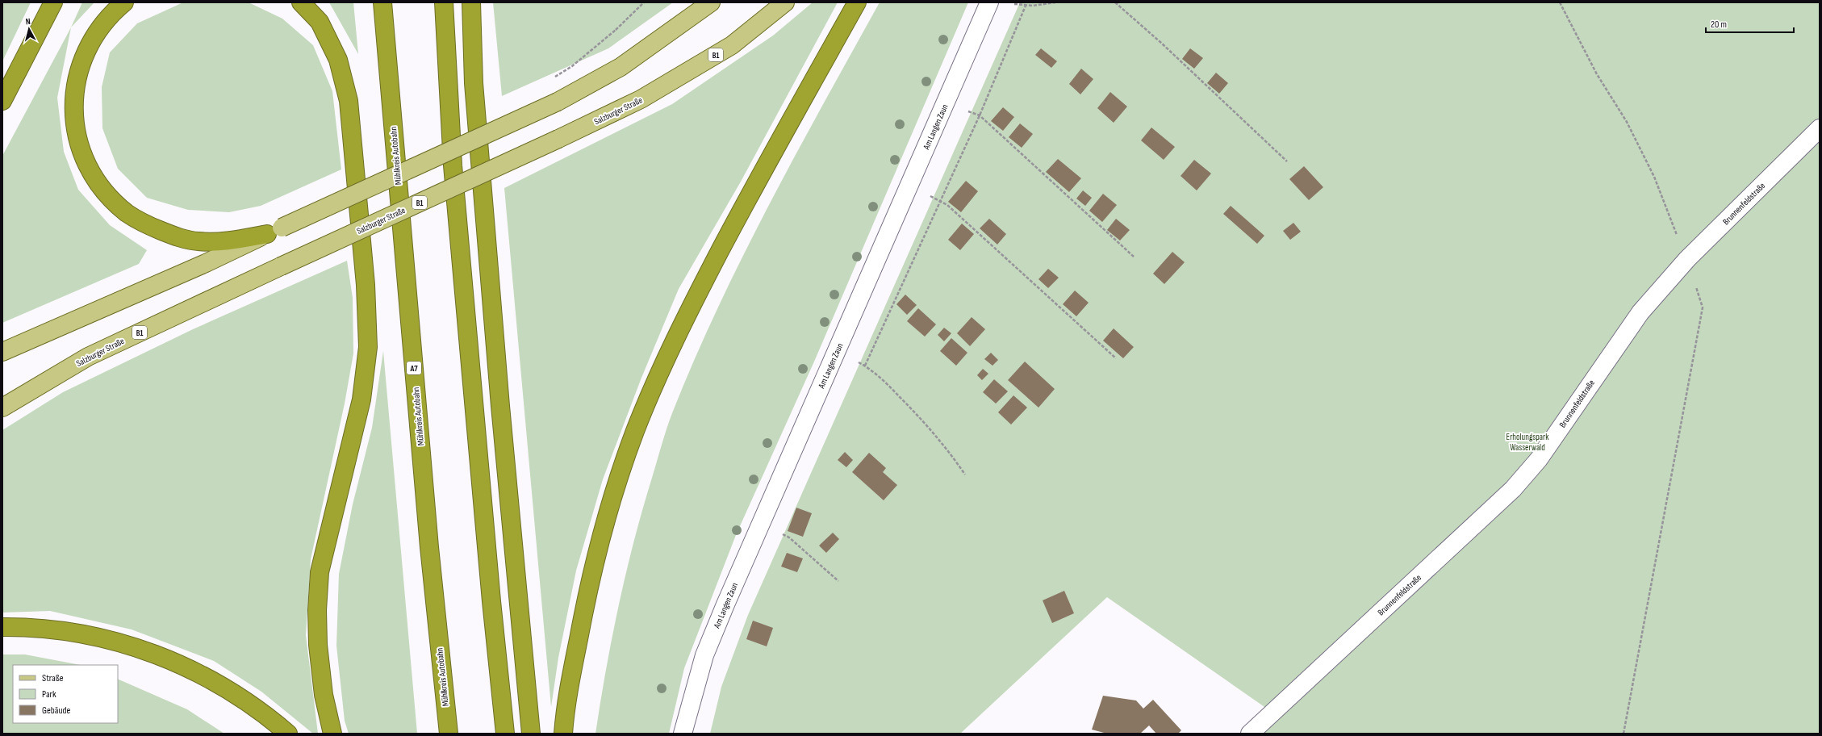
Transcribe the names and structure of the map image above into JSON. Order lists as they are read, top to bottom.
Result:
{
  "streets": {
    "highway": ["Mühlkreis Autobahn", "A7"],
    "main road": ["B1", "Salzburger Straße"],
    "street": ["Am Langen Zaun", "Brunnenfeldstraße"]
  },
  "parks": ["Erholungspark Wasserwald"],
  "legend": ["Straße", "Park", "Gebäude"],
  "scale_bar": "20 m",
  "north": "top"
}
